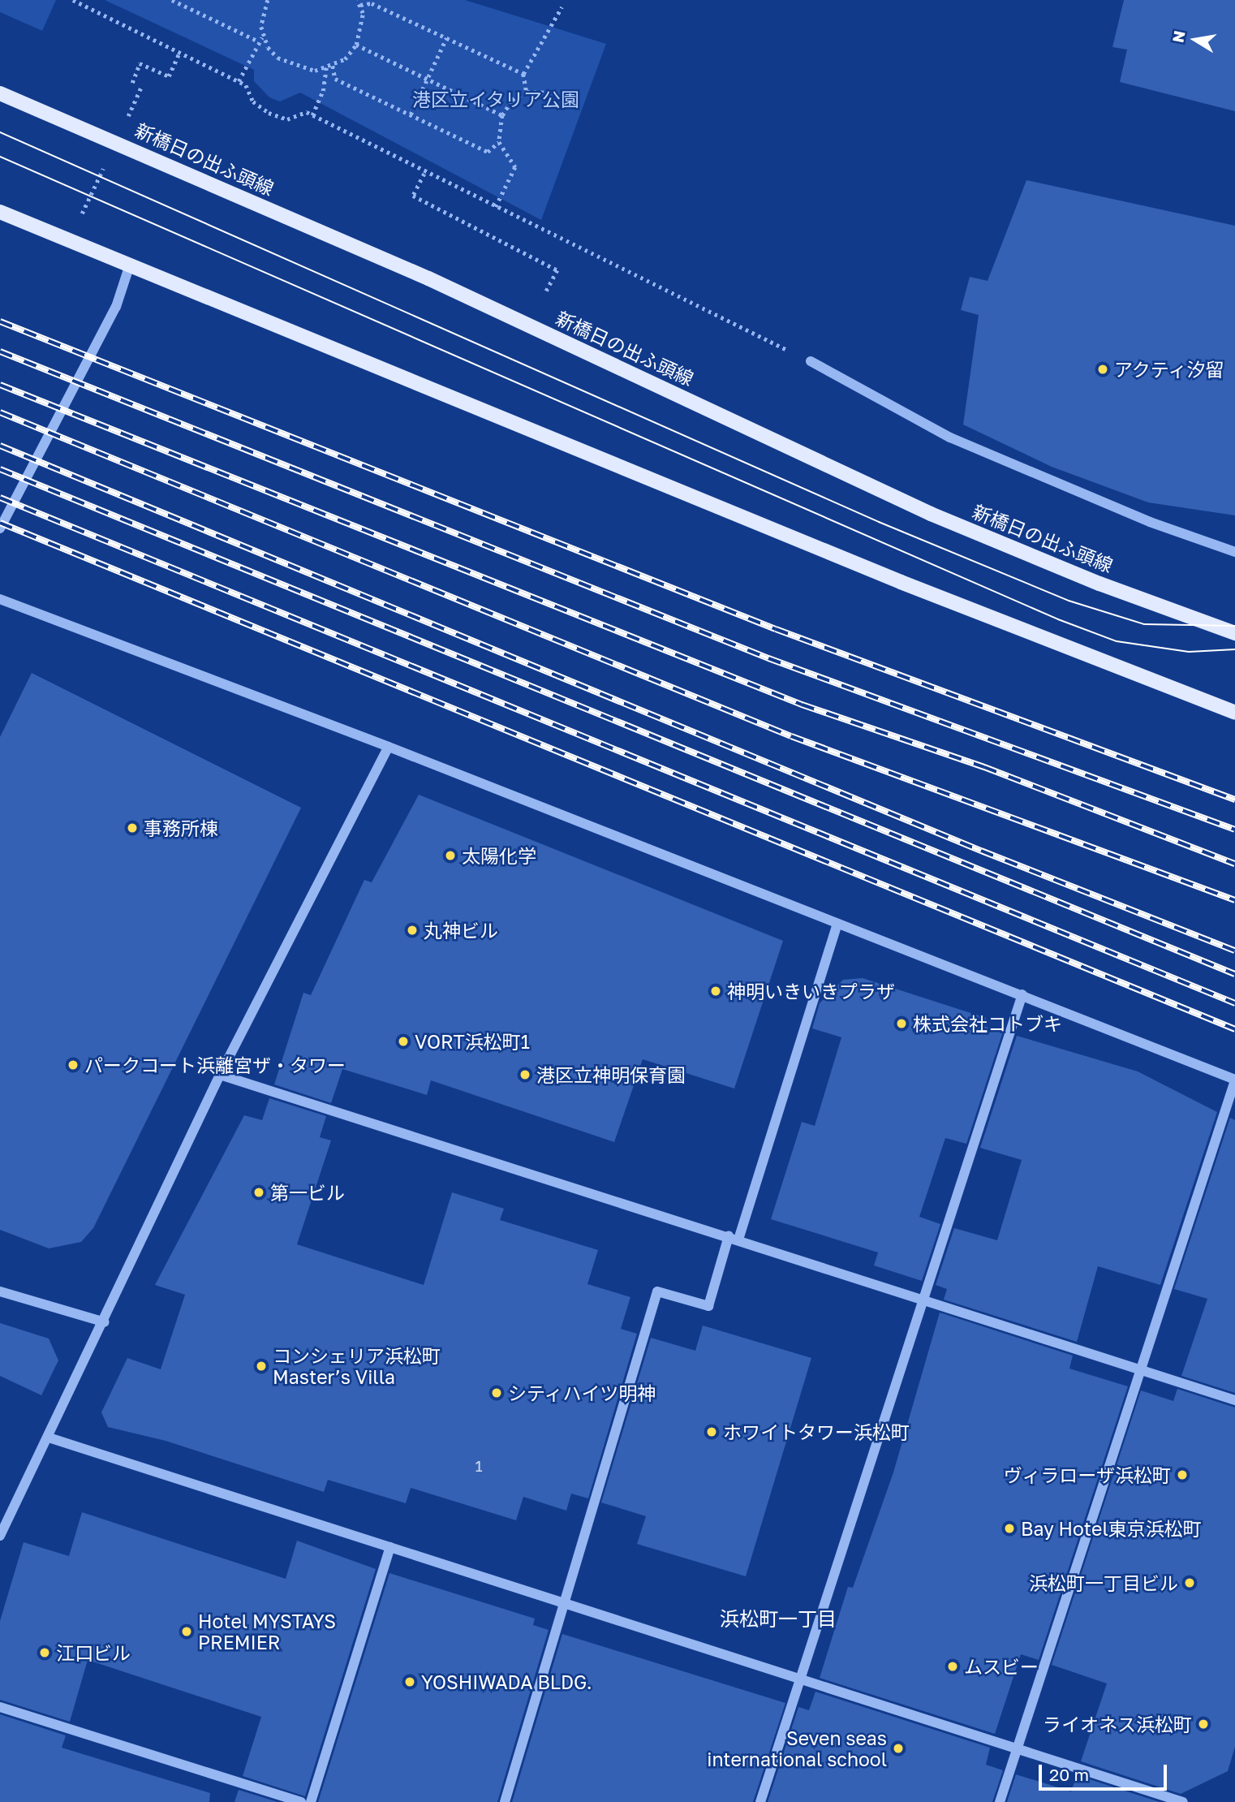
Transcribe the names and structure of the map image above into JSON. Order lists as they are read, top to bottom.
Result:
{
  "streets": {
    "main road": ["新橋日の出ふ頭線"]
  },
  "districts": ["浜松町一丁目"],
  "parks": ["港区立イタリア公園"],
  "places": [
    "アクティ汐留",
    "事務所棟",
    "太陽化学",
    "丸神ビル",
    "神明いきいきプラザ",
    "株式会社コトブキ",
    "VORT浜松町1",
    "パークコート浜離宮ザ・タワー",
    "港区立神明保育園",
    "第一ビル",
    "コンシェリア浜松町 Master’s Villa",
    "シティハイツ明神",
    "ホワイトタワー浜松町",
    "ヴィラローザ浜松町",
    "Bay Hotel東京浜松町",
    "浜松町一丁目ビル",
    "Hotel MYSTAYS PREMIER",
    "江口ビル",
    "ムスビー",
    "YOSHIWADA BLDG.",
    "ライオネス浜松町",
    "Seven seas international school"
  ],
  "house_numbers": ["1"],
  "scale_bar": "20 m",
  "north": "left"
}
